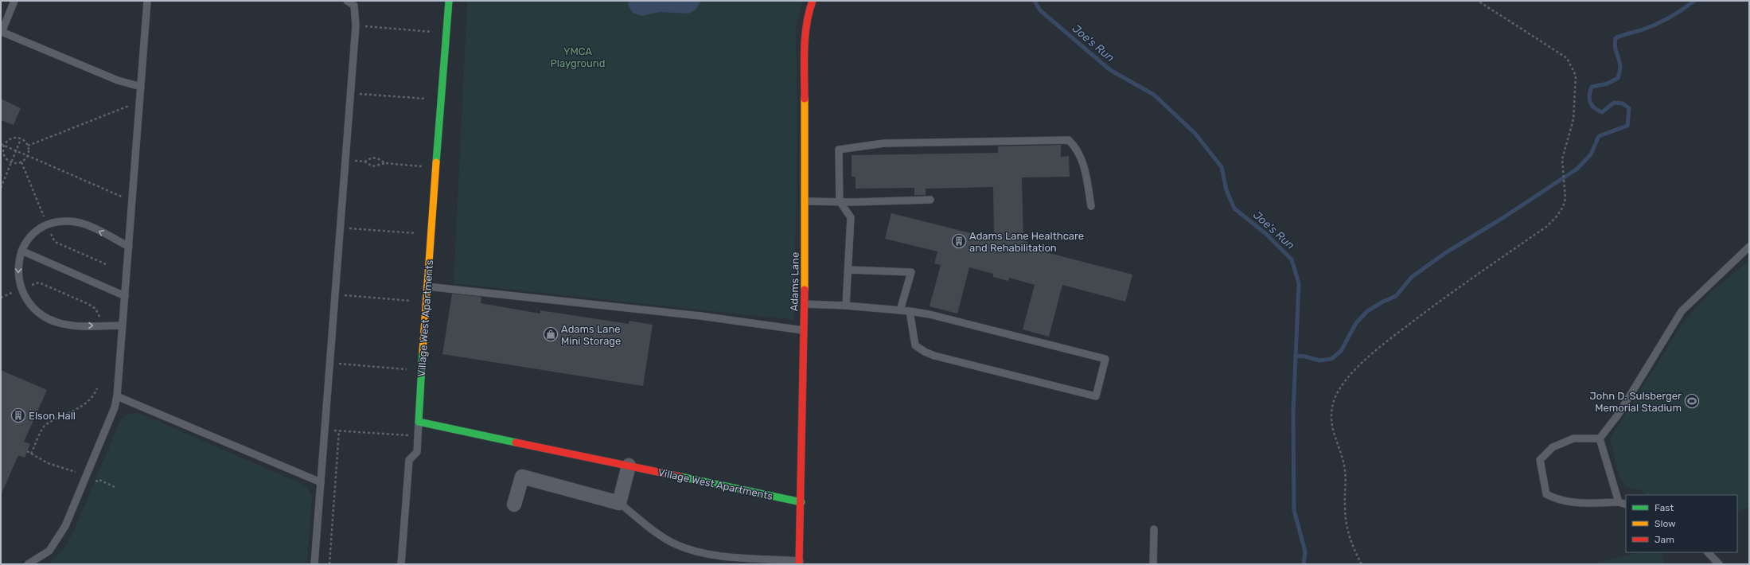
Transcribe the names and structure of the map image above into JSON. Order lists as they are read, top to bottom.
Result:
{
  "streets": {
    "street": ["Adams Lane", "Village West Apartments"]
  },
  "crossings": [
    ["Adams Lane", "Village West Apartments"]
  ],
  "water": ["Joe's Run"],
  "parks": ["YMCA Playground"],
  "places": {
    "building": ["Adams Lane Healthcare and Rehabilitation", "Elson Hall"],
    "shop": ["Adams Lane Mini Storage"],
    "sports": ["John D. Sulsberger Memorial Stadium"]
  },
  "legend": ["Fast", "Slow", "Jam"]
}
